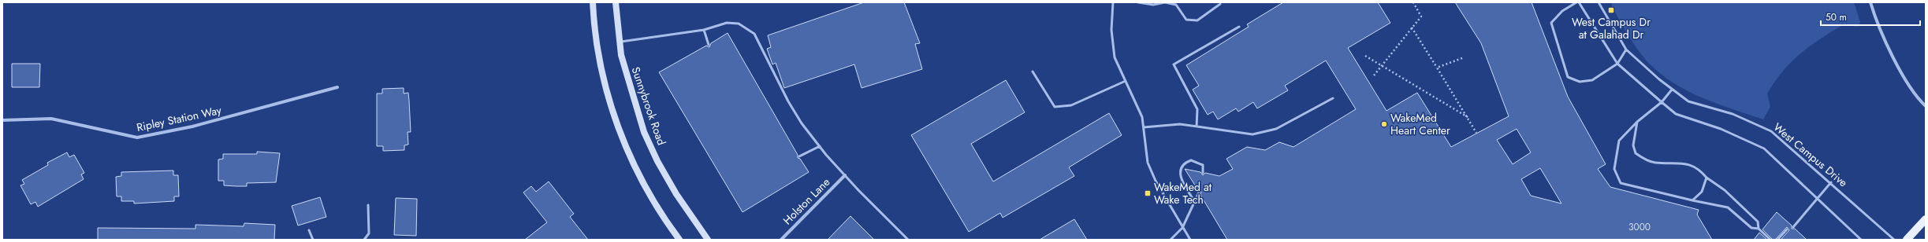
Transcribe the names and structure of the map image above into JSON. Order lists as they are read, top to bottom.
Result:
{
  "streets": {
    "main road": ["Sunnybrook Road"],
    "street": ["Ripley Station Way", "Holston Lane"],
    "lane": ["West Campus Drive"]
  },
  "places": {
    "transit": ["West Campus Dr at Galahad Dr", "WakeMed at Wake Tech"],
    "other": ["WakeMed Heart Center"]
  },
  "house_numbers": ["3000"],
  "scale_bar": "50 m"
}
